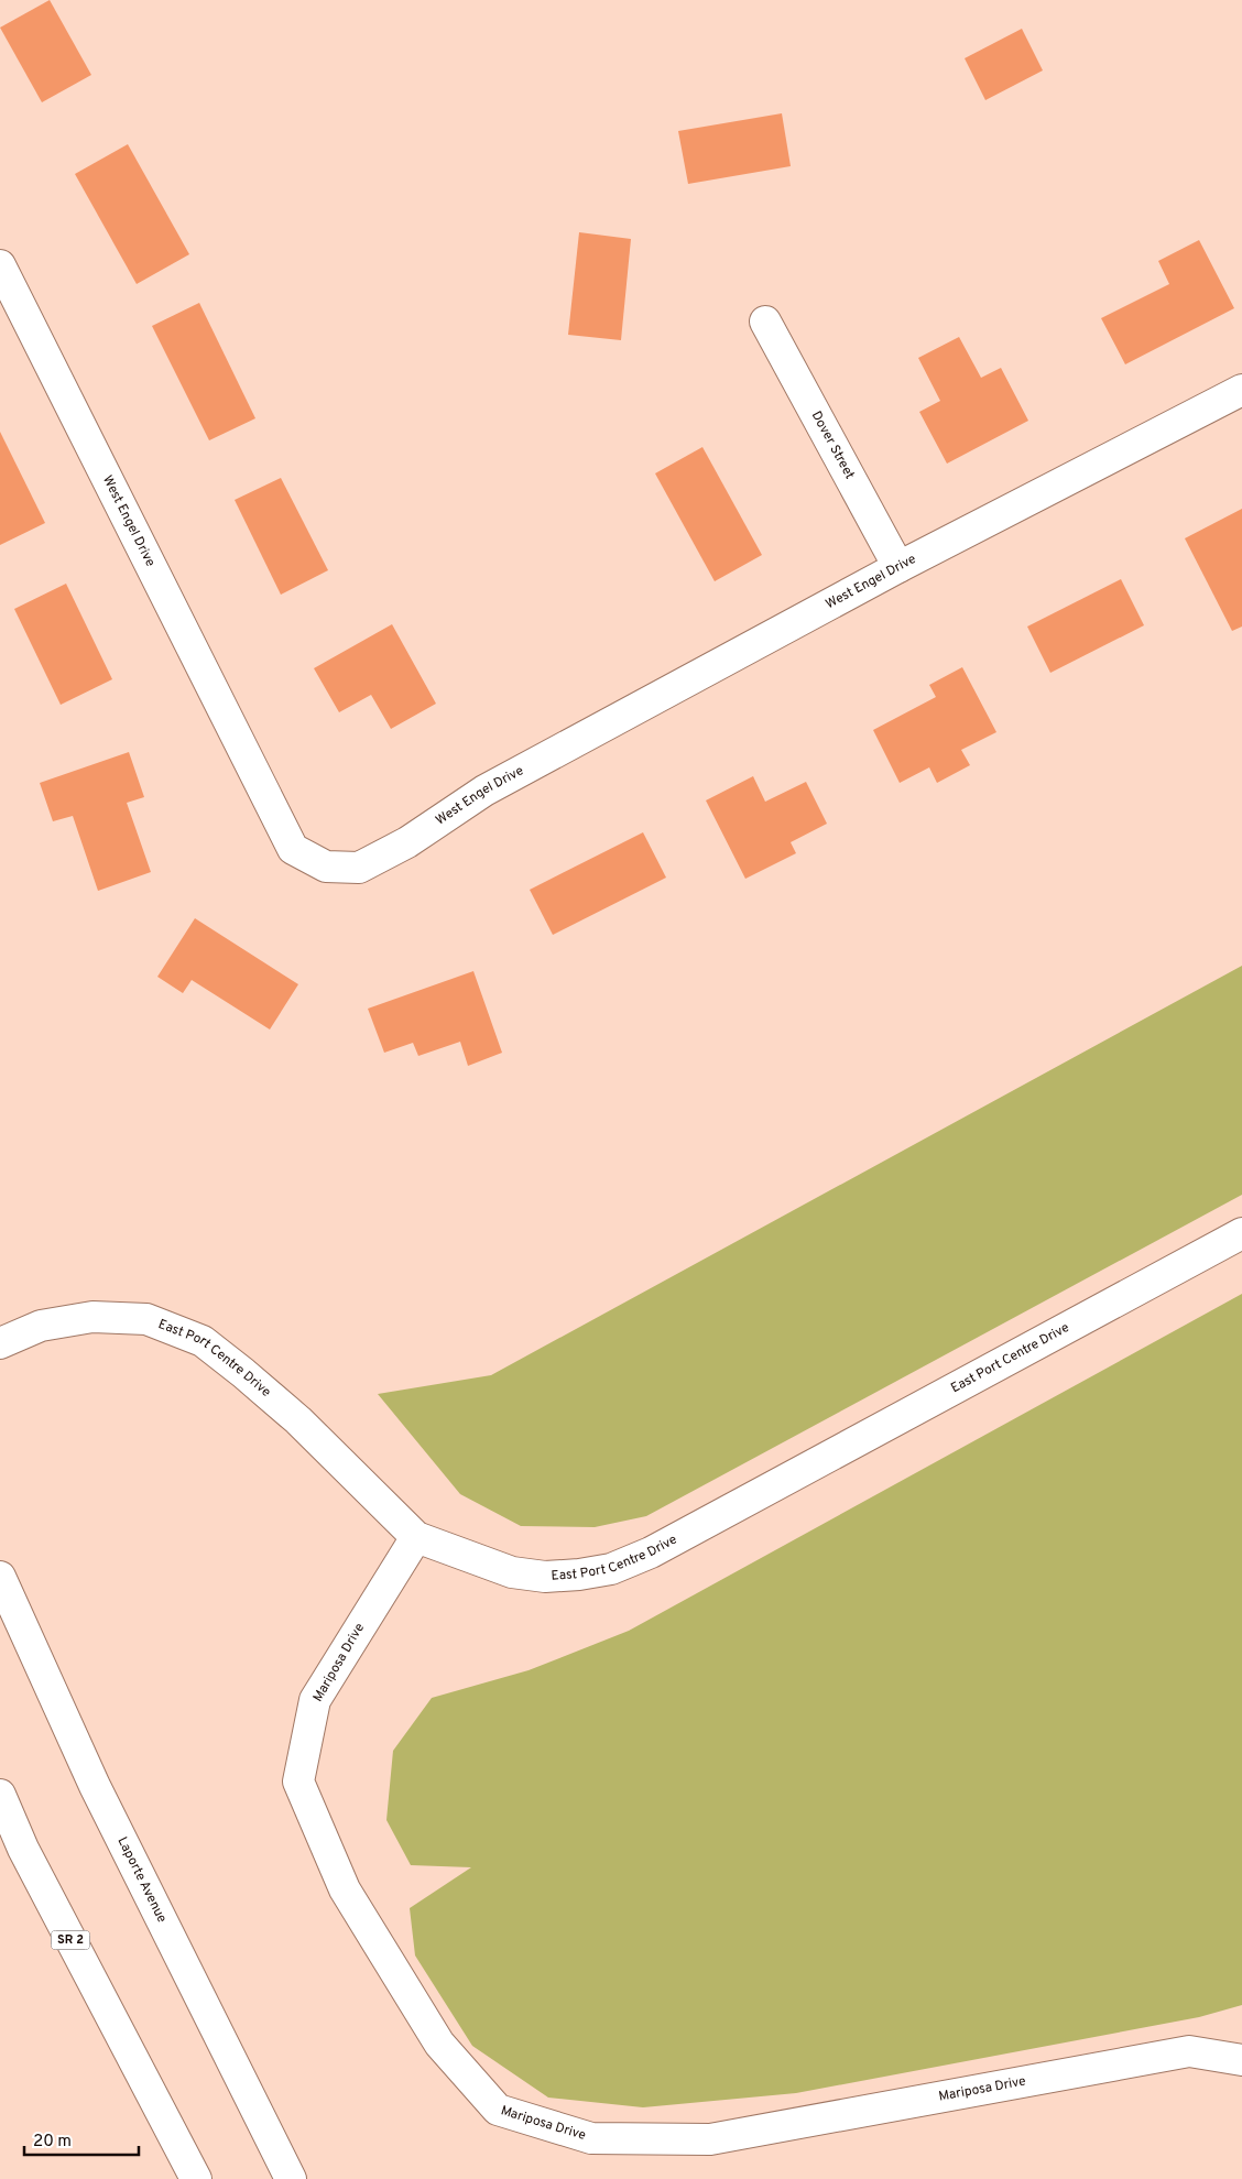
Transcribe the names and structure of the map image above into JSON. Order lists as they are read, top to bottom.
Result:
{
  "streets": {
    "street": [
      "Dover Street",
      "West Engel Drive",
      "East Port Centre Drive",
      "Mariposa Drive",
      "Laporte Avenue",
      "SR 2"
    ]
  },
  "crossings": [
    ["Dover Street", "West Engel Drive"],
    ["East Port Centre Drive", "Mariposa Drive"]
  ],
  "scale_bar": "20 m"
}
